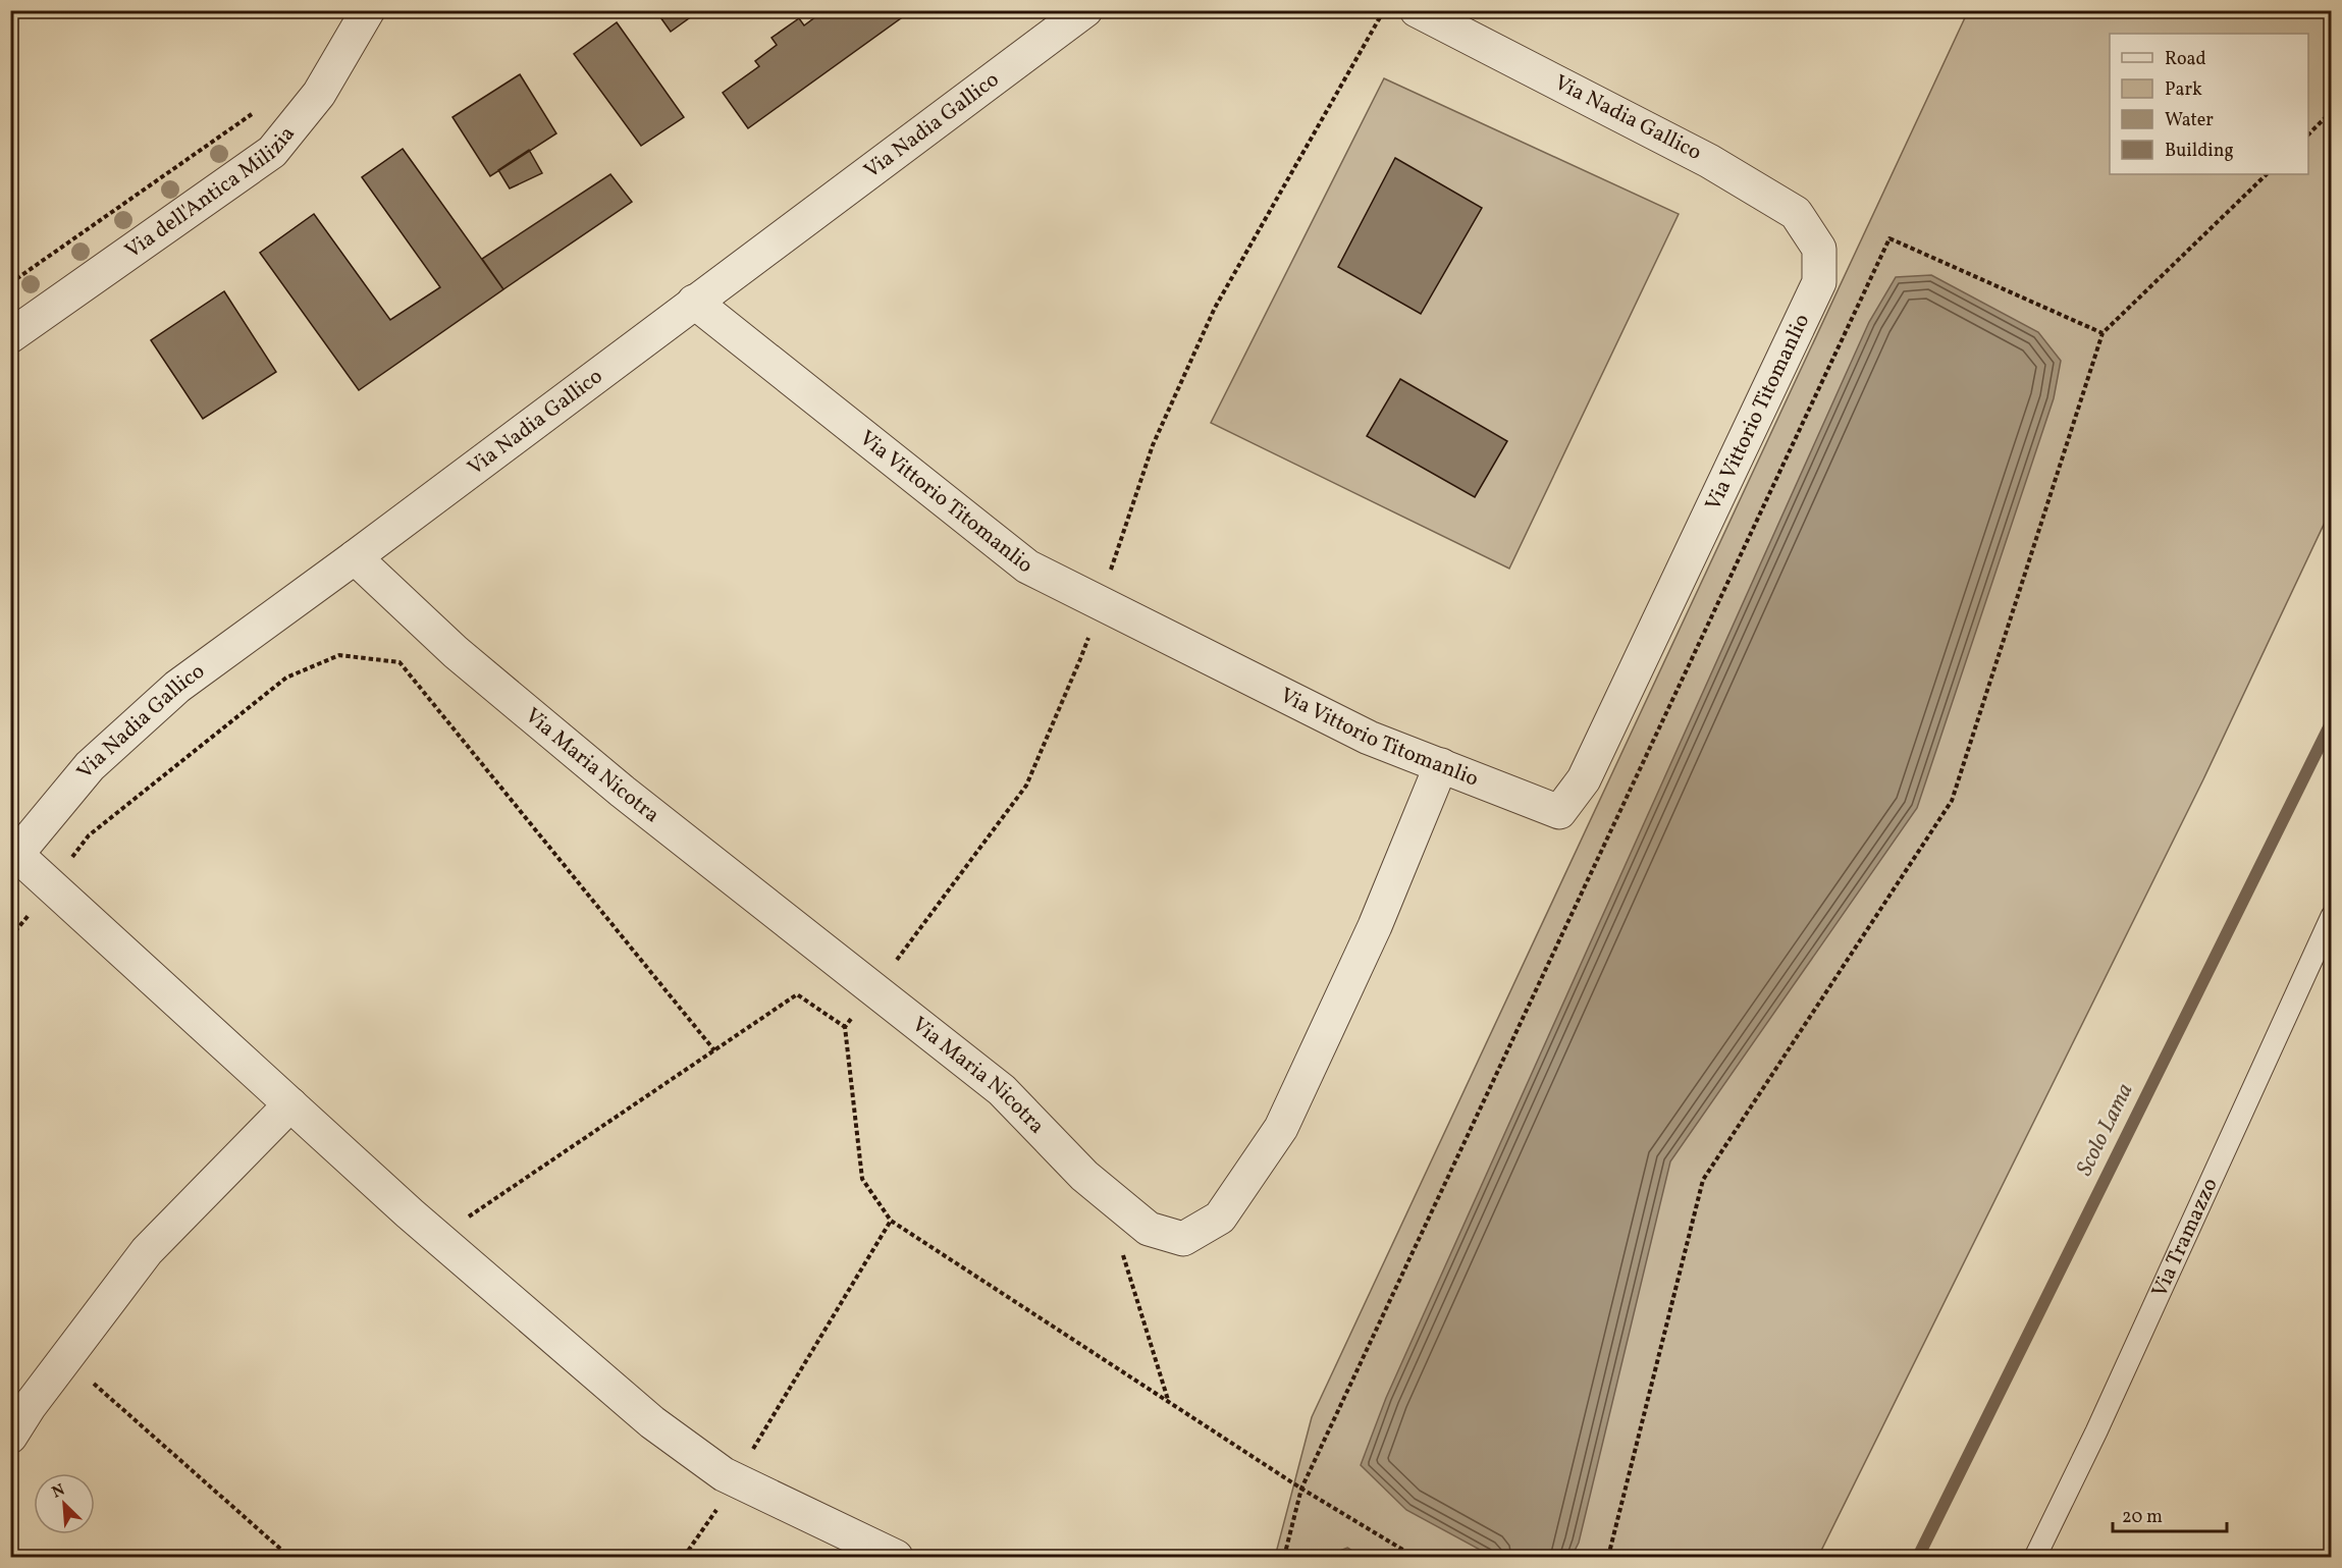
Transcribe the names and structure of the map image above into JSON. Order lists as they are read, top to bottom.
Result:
{
  "streets": {
    "street": [
      "Via Nadia Gallico",
      "Via dell'Antica Milizia",
      "Via Vittorio Titomanlio",
      "Via Maria Nicotra"
    ],
    "lane": ["Via Tramazzo"]
  },
  "crossings": [
    ["Via Nadia Gallico", "Via Vittorio Titomanlio"],
    ["Via Nadia Gallico", "Via Maria Nicotra"],
    ["Via Vittorio Titomanlio", "Via Maria Nicotra"]
  ],
  "water": ["Scolo Lama"],
  "legend": [
    "Road",
    "Park",
    "Water",
    "Building"
  ],
  "scale_bar": "20 m",
  "north": "top left"
}
